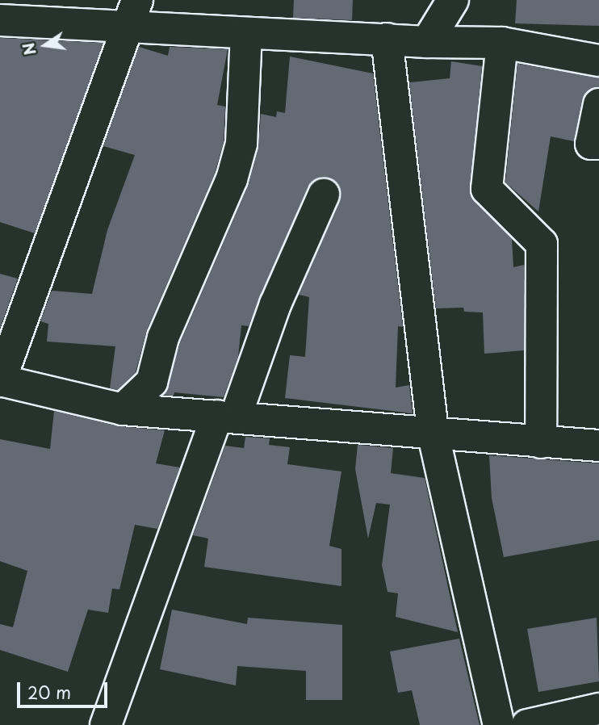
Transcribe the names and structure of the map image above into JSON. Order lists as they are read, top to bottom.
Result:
{
  "scale_bar": "20 m",
  "north": "left"
}
